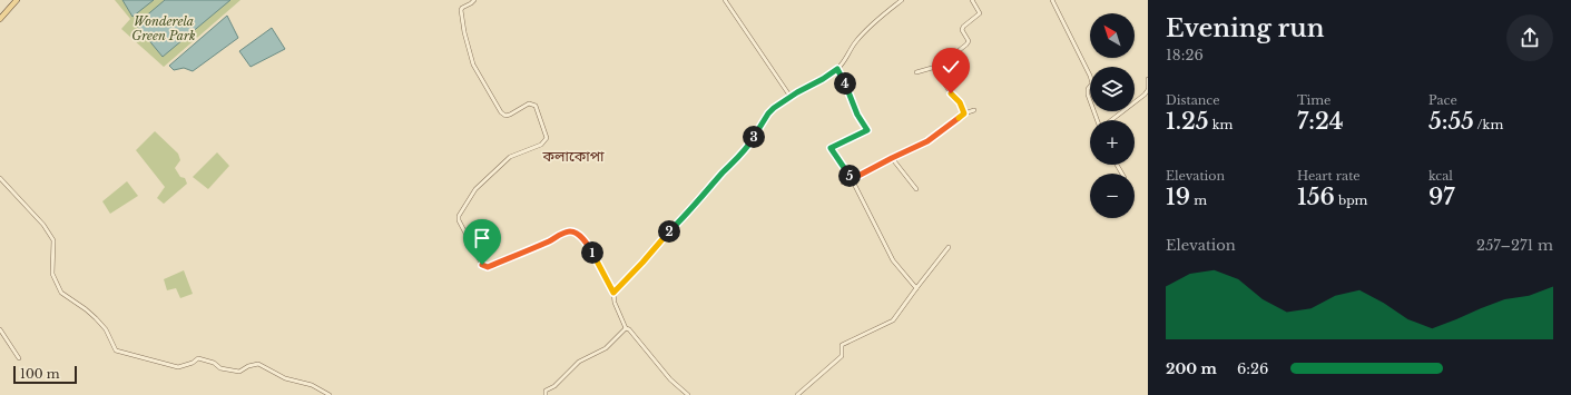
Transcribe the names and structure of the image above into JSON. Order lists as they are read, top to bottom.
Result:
{
  "districts": ["কলাকোপা"],
  "parks": ["Wonderela Green Park"],
  "scale_bar": "100 m",
  "north": "top left",
  "page": {
    "heading": ["Evening run", "18:26"],
    "map_buttons": ["+", "−"],
    "pins": [
      "4",
      "3",
      "5",
      "2",
      "1"
    ],
    "stats": [
      ["Distance", "1.25 km"],
      ["Time", "7:24"],
      ["Pace", "5:55 /km"],
      ["Elevation", "19 m"],
      ["Heart rate", "156 bpm"],
      ["kcal", "97"]
    ],
    "chart": ["Elevation", "257–271 m"],
    "list": [
      {
        "name": "200 m",
        "note": "6:26"
      }
    ],
    "scale": "100 m"
  }
}
